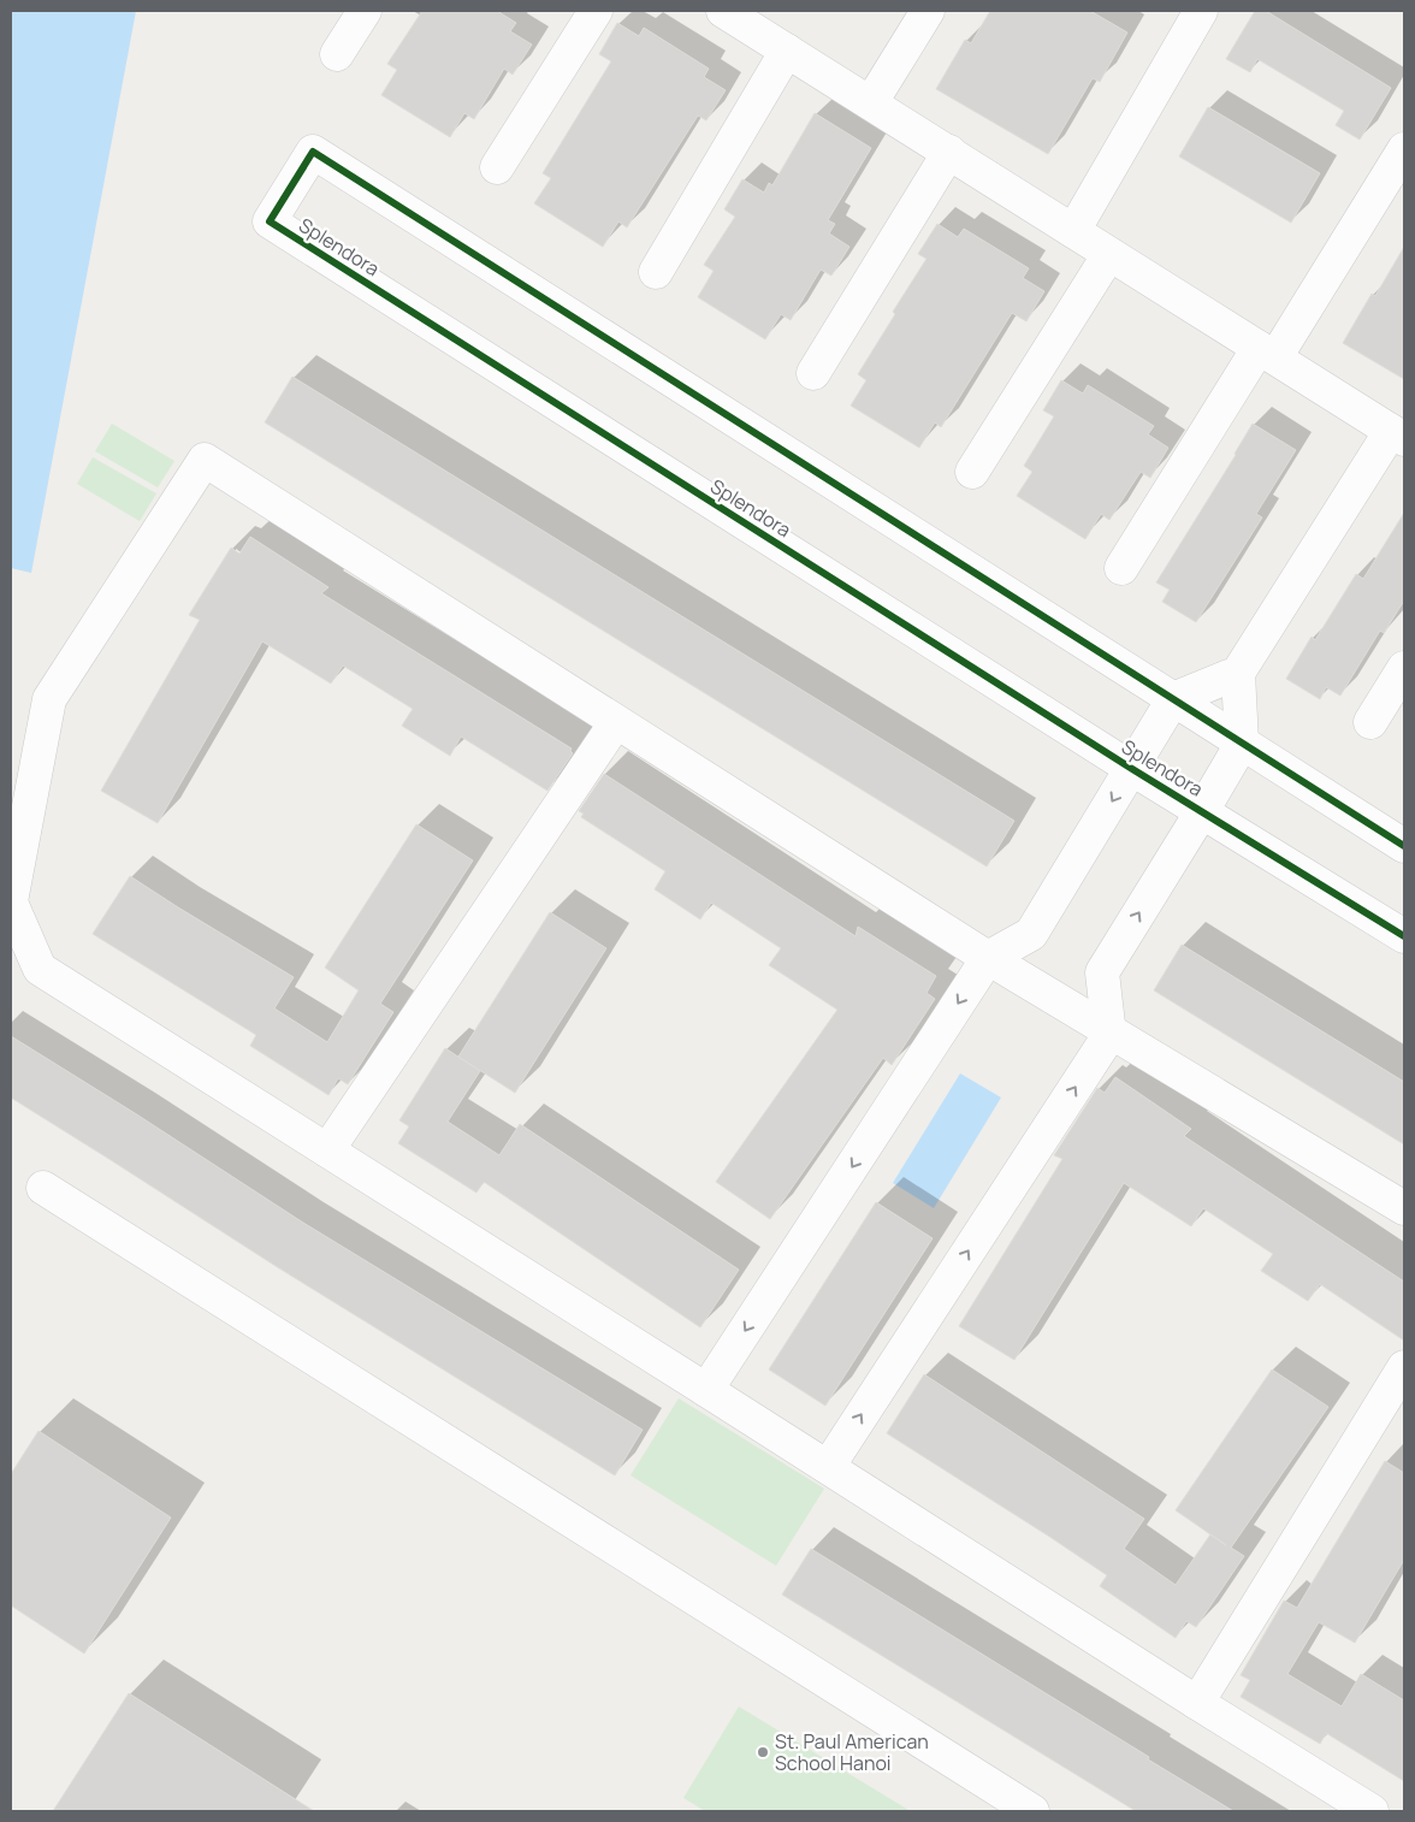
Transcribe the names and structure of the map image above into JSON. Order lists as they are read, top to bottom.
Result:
{
  "streets": {
    "street": ["Splendora"]
  },
  "places": ["St. Paul American School Hanoi"]
}
